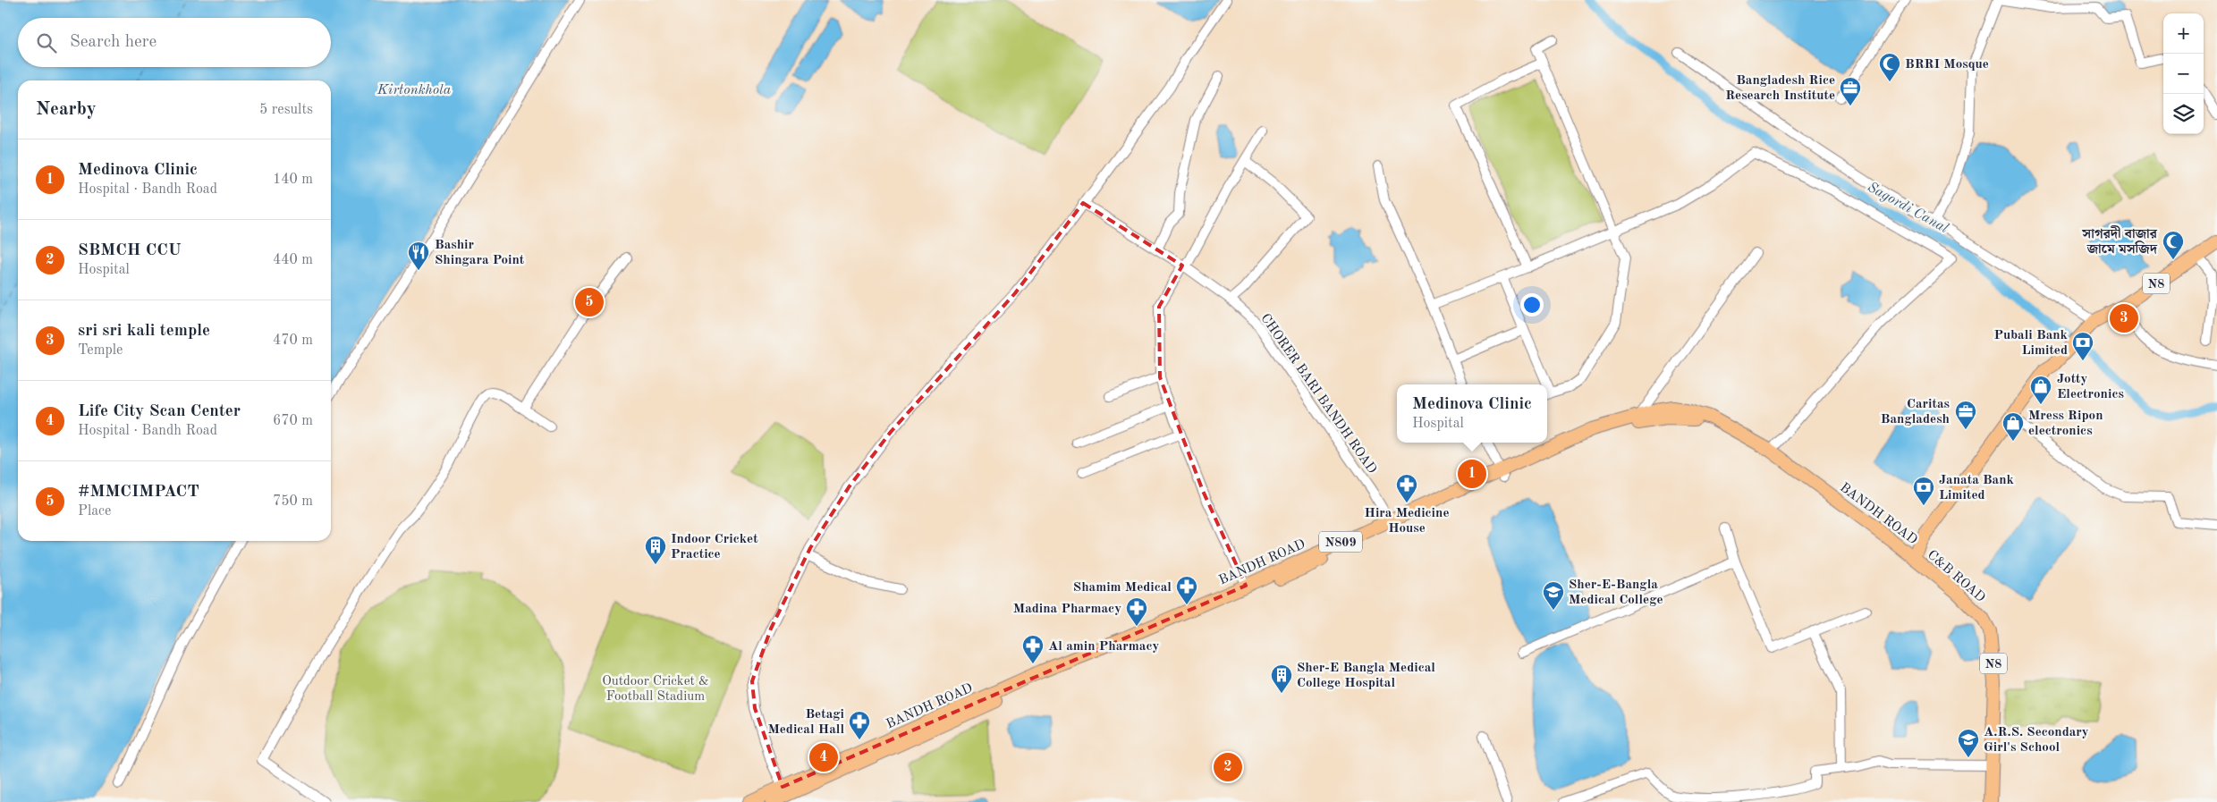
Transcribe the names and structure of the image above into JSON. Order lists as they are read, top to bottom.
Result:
{
  "streets": {
    "highway": [
      "N8",
      "BANDH ROAD",
      "N809",
      "C&B ROAD"
    ],
    "street": ["CHORER BARI BANDH ROAD"]
  },
  "crossings": [
    ["CHORER BARI BANDH ROAD", "BANDH ROAD"],
    ["BANDH ROAD", "C&B ROAD"]
  ],
  "water": ["Kirtonkhola", "Sagordi Canal"],
  "parks": ["Outdoor Cricket & Football Stadium"],
  "places": {
    "mosque": ["BRRI Mosque", "সাগরদী বাজার জামে মসজিদ"],
    "office": ["Bangladesh Rice Research Institute", "Caritas Bangladesh"],
    "restaurant": ["Bashir Shingara Point"],
    "bank": ["Pubali Bank Limited", "Janata Bank Limited"],
    "shop": ["Jotty Electronics", "Mress Ripon electronics"],
    "pharmacy": [
      "Hira Medicine House",
      "Shamim Medical",
      "Madina Pharmacy",
      "Al amin Pharmacy",
      "Betagi Medical Hall"
    ],
    "building": ["Indoor Cricket Practice", "Sher-E Bangla Medical College Hospital"],
    "school or university": ["Sher-E-Bangla Medical College", "A.R.S. Secondary Girl's School"]
  },
  "page": {
    "map_buttons": ["+", "−"],
    "search": "Search here",
    "heading": ["Nearby", "5 results"],
    "list": [
      {
        "mark": "1",
        "name": "Medinova Clinic",
        "note": "Hospital · Bandh Road",
        "value": "140 m"
      },
      {
        "mark": "2",
        "name": "SBMCH CCU",
        "note": "Hospital",
        "value": "440 m"
      },
      {
        "mark": "3",
        "name": "sri sri kali temple",
        "note": "Temple",
        "value": "470 m"
      },
      {
        "mark": "4",
        "name": "Life City Scan Center",
        "note": "Hospital · Bandh Road",
        "value": "670 m"
      },
      {
        "mark": "5",
        "name": "#MMCIMPACT",
        "note": "Place",
        "value": "750 m"
      }
    ],
    "pins": [
      "5",
      "3",
      "1",
      "4",
      "2"
    ],
    "popup": ["Medinova Clinic", "Hospital"]
  }
}
